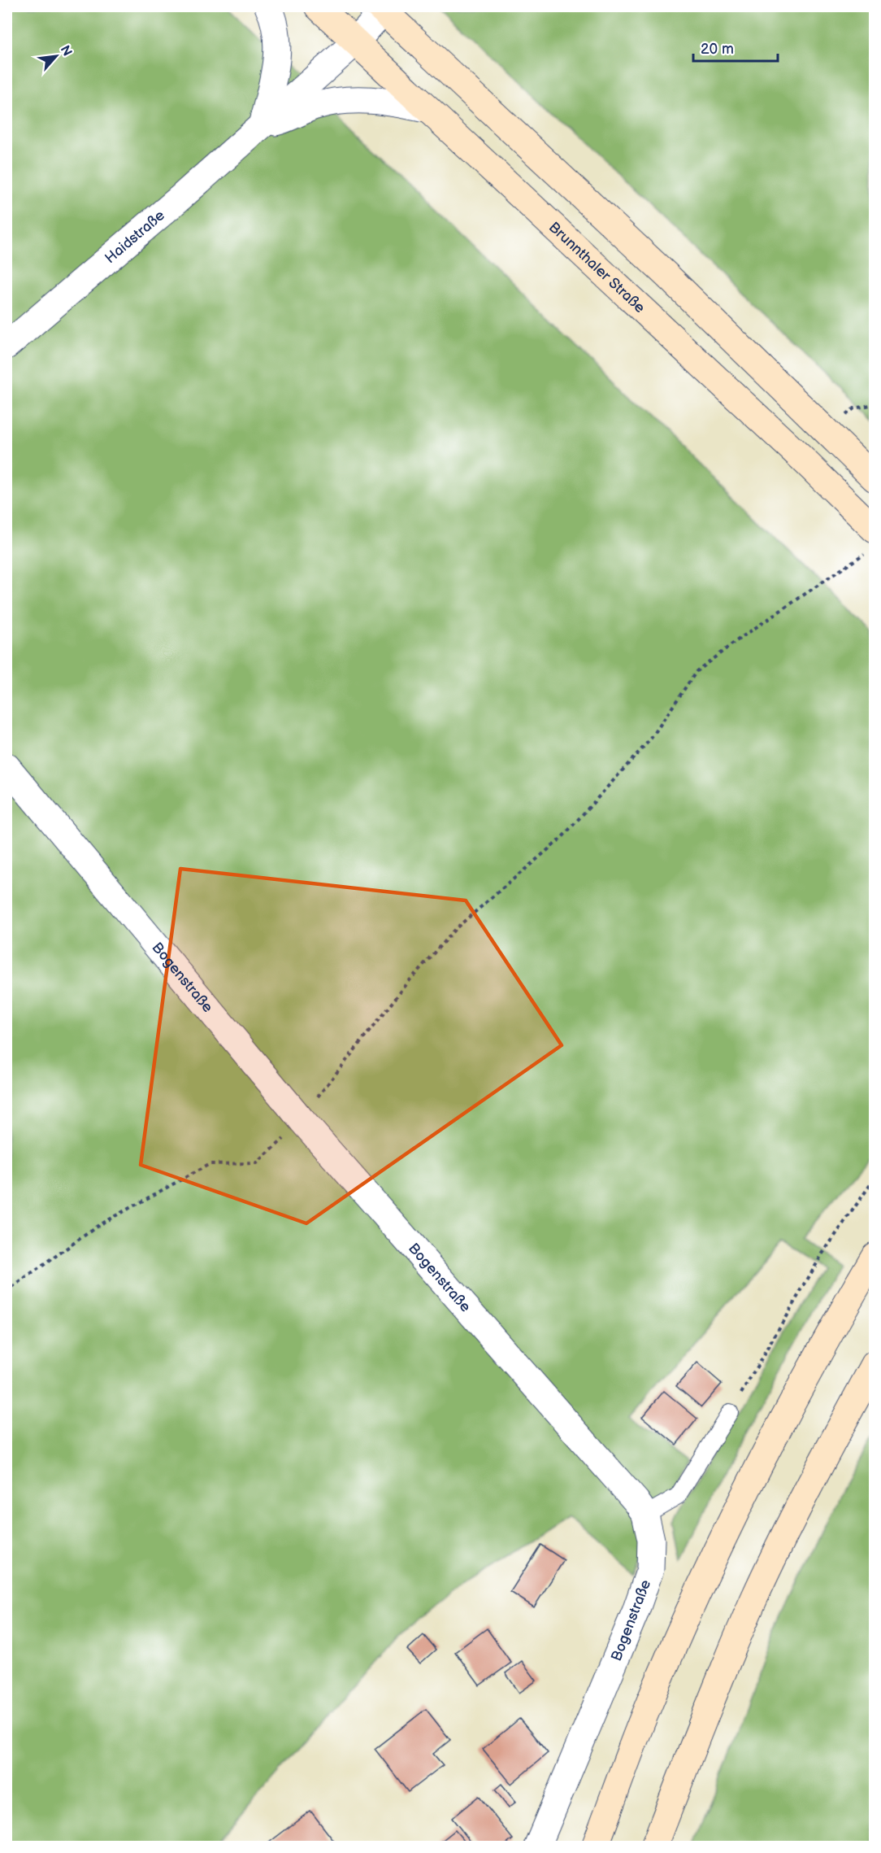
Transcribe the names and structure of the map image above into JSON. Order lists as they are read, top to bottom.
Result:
{
  "streets": {
    "main road": ["Brunnthaler Straße"],
    "street": ["Haidstraße", "Bogenstraße"]
  },
  "crossings": [
    ["Haidstraße", "Brunnthaler Straße"]
  ],
  "scale_bar": "20 m",
  "north": "top right"
}
